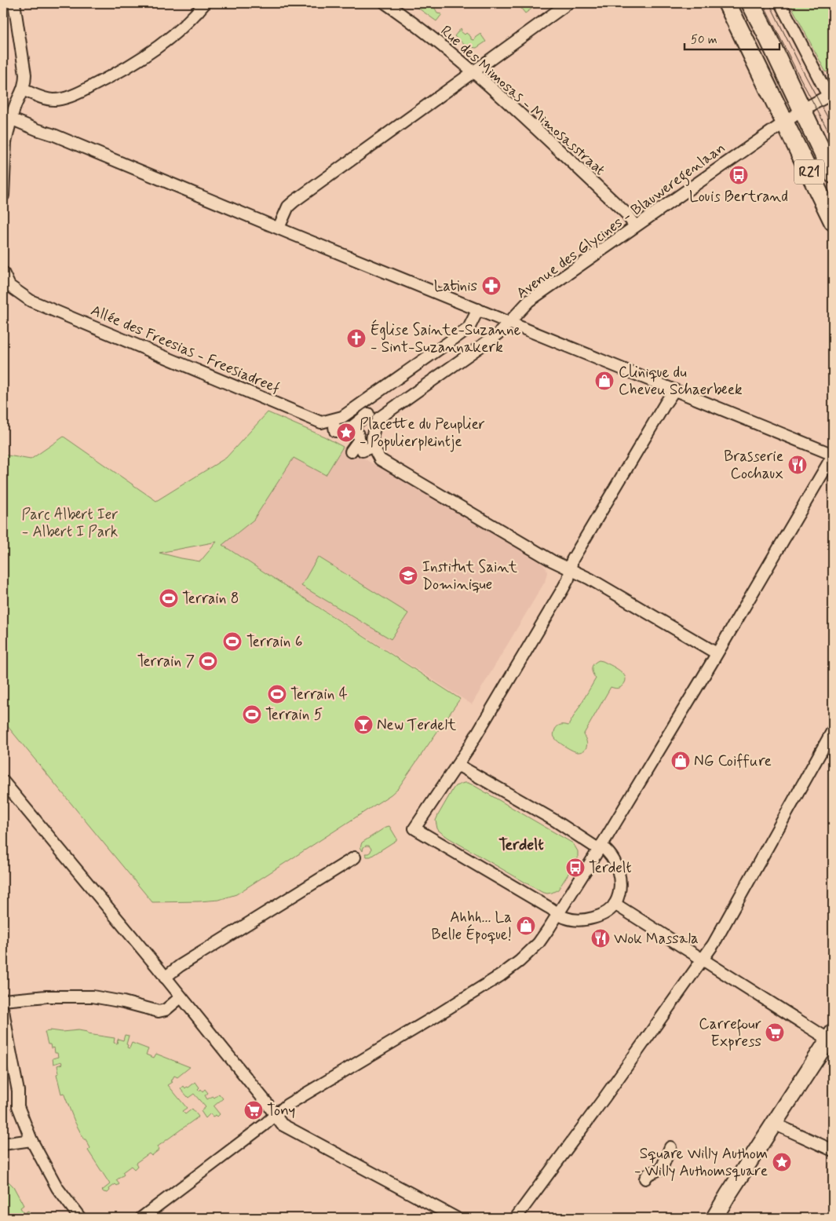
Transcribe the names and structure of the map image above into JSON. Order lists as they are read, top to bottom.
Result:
{
  "streets": {
    "main road": ["R21"],
    "street": ["Rue des Mimosas - Mimosasstraat", "Avenue des Glycines - Blauweregenlaan", "Allée des Freesias - Freesiadreef"]
  },
  "crossings": [
    ["Rue des Mimosas - Mimosasstraat", "Avenue des Glycines - Blauweregenlaan"],
    ["R21", "Avenue des Glycines - Blauweregenlaan"]
  ],
  "districts": ["Terdelt"],
  "parks": ["Parc Albert Ier - Albert I Park"],
  "places": {
    "bus stop": ["Louis Bertrand", "Terdelt"],
    "pharmacy": ["Latinis"],
    "church": ["Église Sainte-Suzanne - Sint-Suzannakerk"],
    "shop": ["Clinique du Cheveu Schaerbeek", "NG Coiffure", "Ahhh... La Belle Époque!"],
    "place": ["Placette du Peuplier - Populierpleintje", "Square Willy Authom - Willy Authomsquare"],
    "restaurant": ["Brasserie Cochaux", "Wok Massala"],
    "school or university": ["Institut Saint Dominique"],
    "sports": [
      "Terrain 8",
      "Terrain 6",
      "Terrain 7",
      "Terrain 4",
      "Terrain 5"
    ],
    "bar": ["New Terdelt"],
    "supermarket": ["Carrefour Express", "Tony"]
  },
  "scale_bar": "50 m"
}
